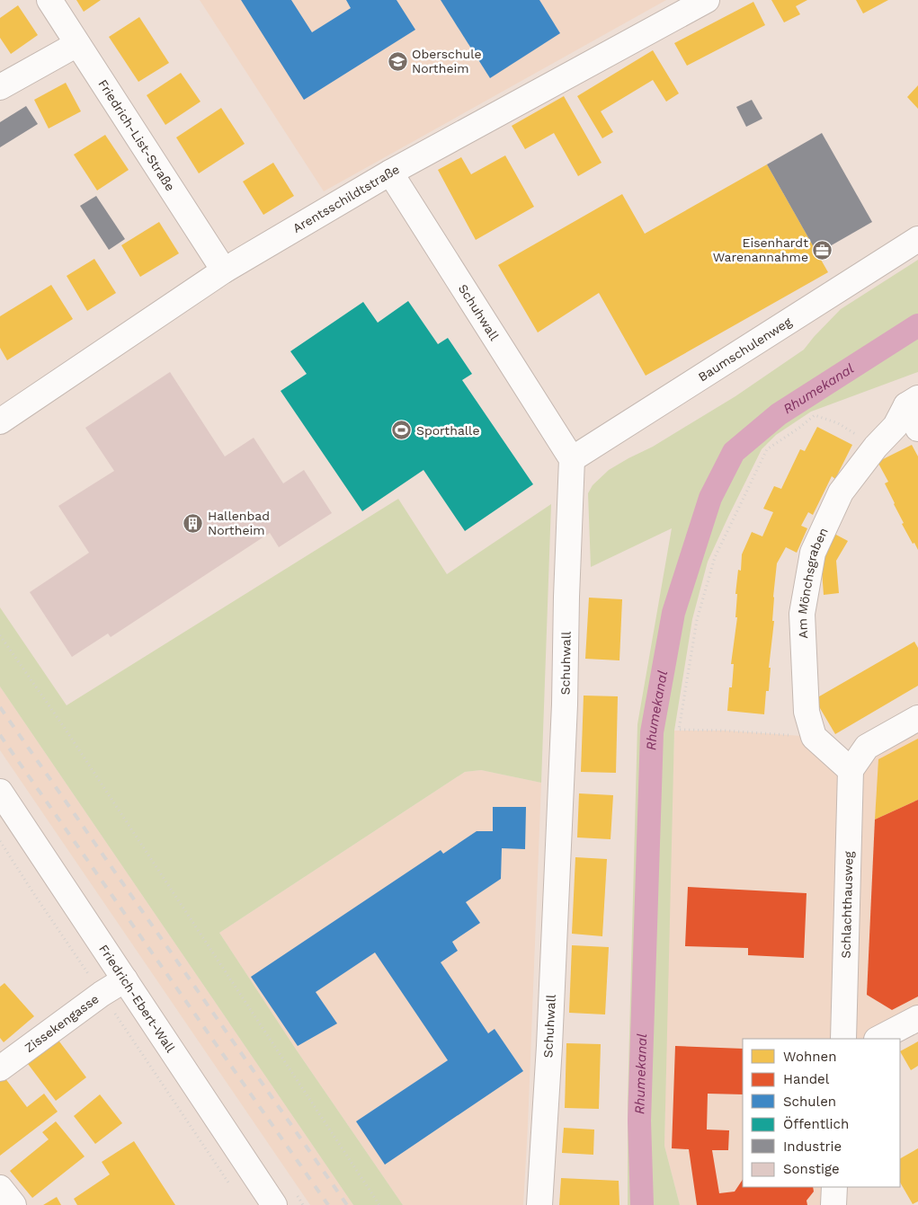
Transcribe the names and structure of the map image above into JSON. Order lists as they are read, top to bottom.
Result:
{
  "streets": {
    "street": [
      "Friedrich-List-Straße",
      "Arentsschildtstraße",
      "Schuhwall",
      "Baumschulenweg",
      "Am Mönchsgraben",
      "Schlachthausweg",
      "Friedrich-Ebert-Wall",
      "Zissekengasse"
    ]
  },
  "crossings": [
    ["Friedrich-List-Straße", "Arentsschildtstraße"],
    ["Arentsschildtstraße", "Schuhwall"],
    ["Schuhwall", "Baumschulenweg"],
    ["Friedrich-Ebert-Wall", "Zissekengasse"]
  ],
  "water": ["Rhumekanal"],
  "places": {
    "school or university": ["Oberschule Northeim"],
    "office": ["Eisenhardt Warenannahme"],
    "sports": ["Sporthalle"],
    "building": ["Hallenbad Northeim"]
  },
  "legend": [
    "Wohnen",
    "Handel",
    "Schulen",
    "Öffentlich",
    "Industrie",
    "Sonstige"
  ]
}
